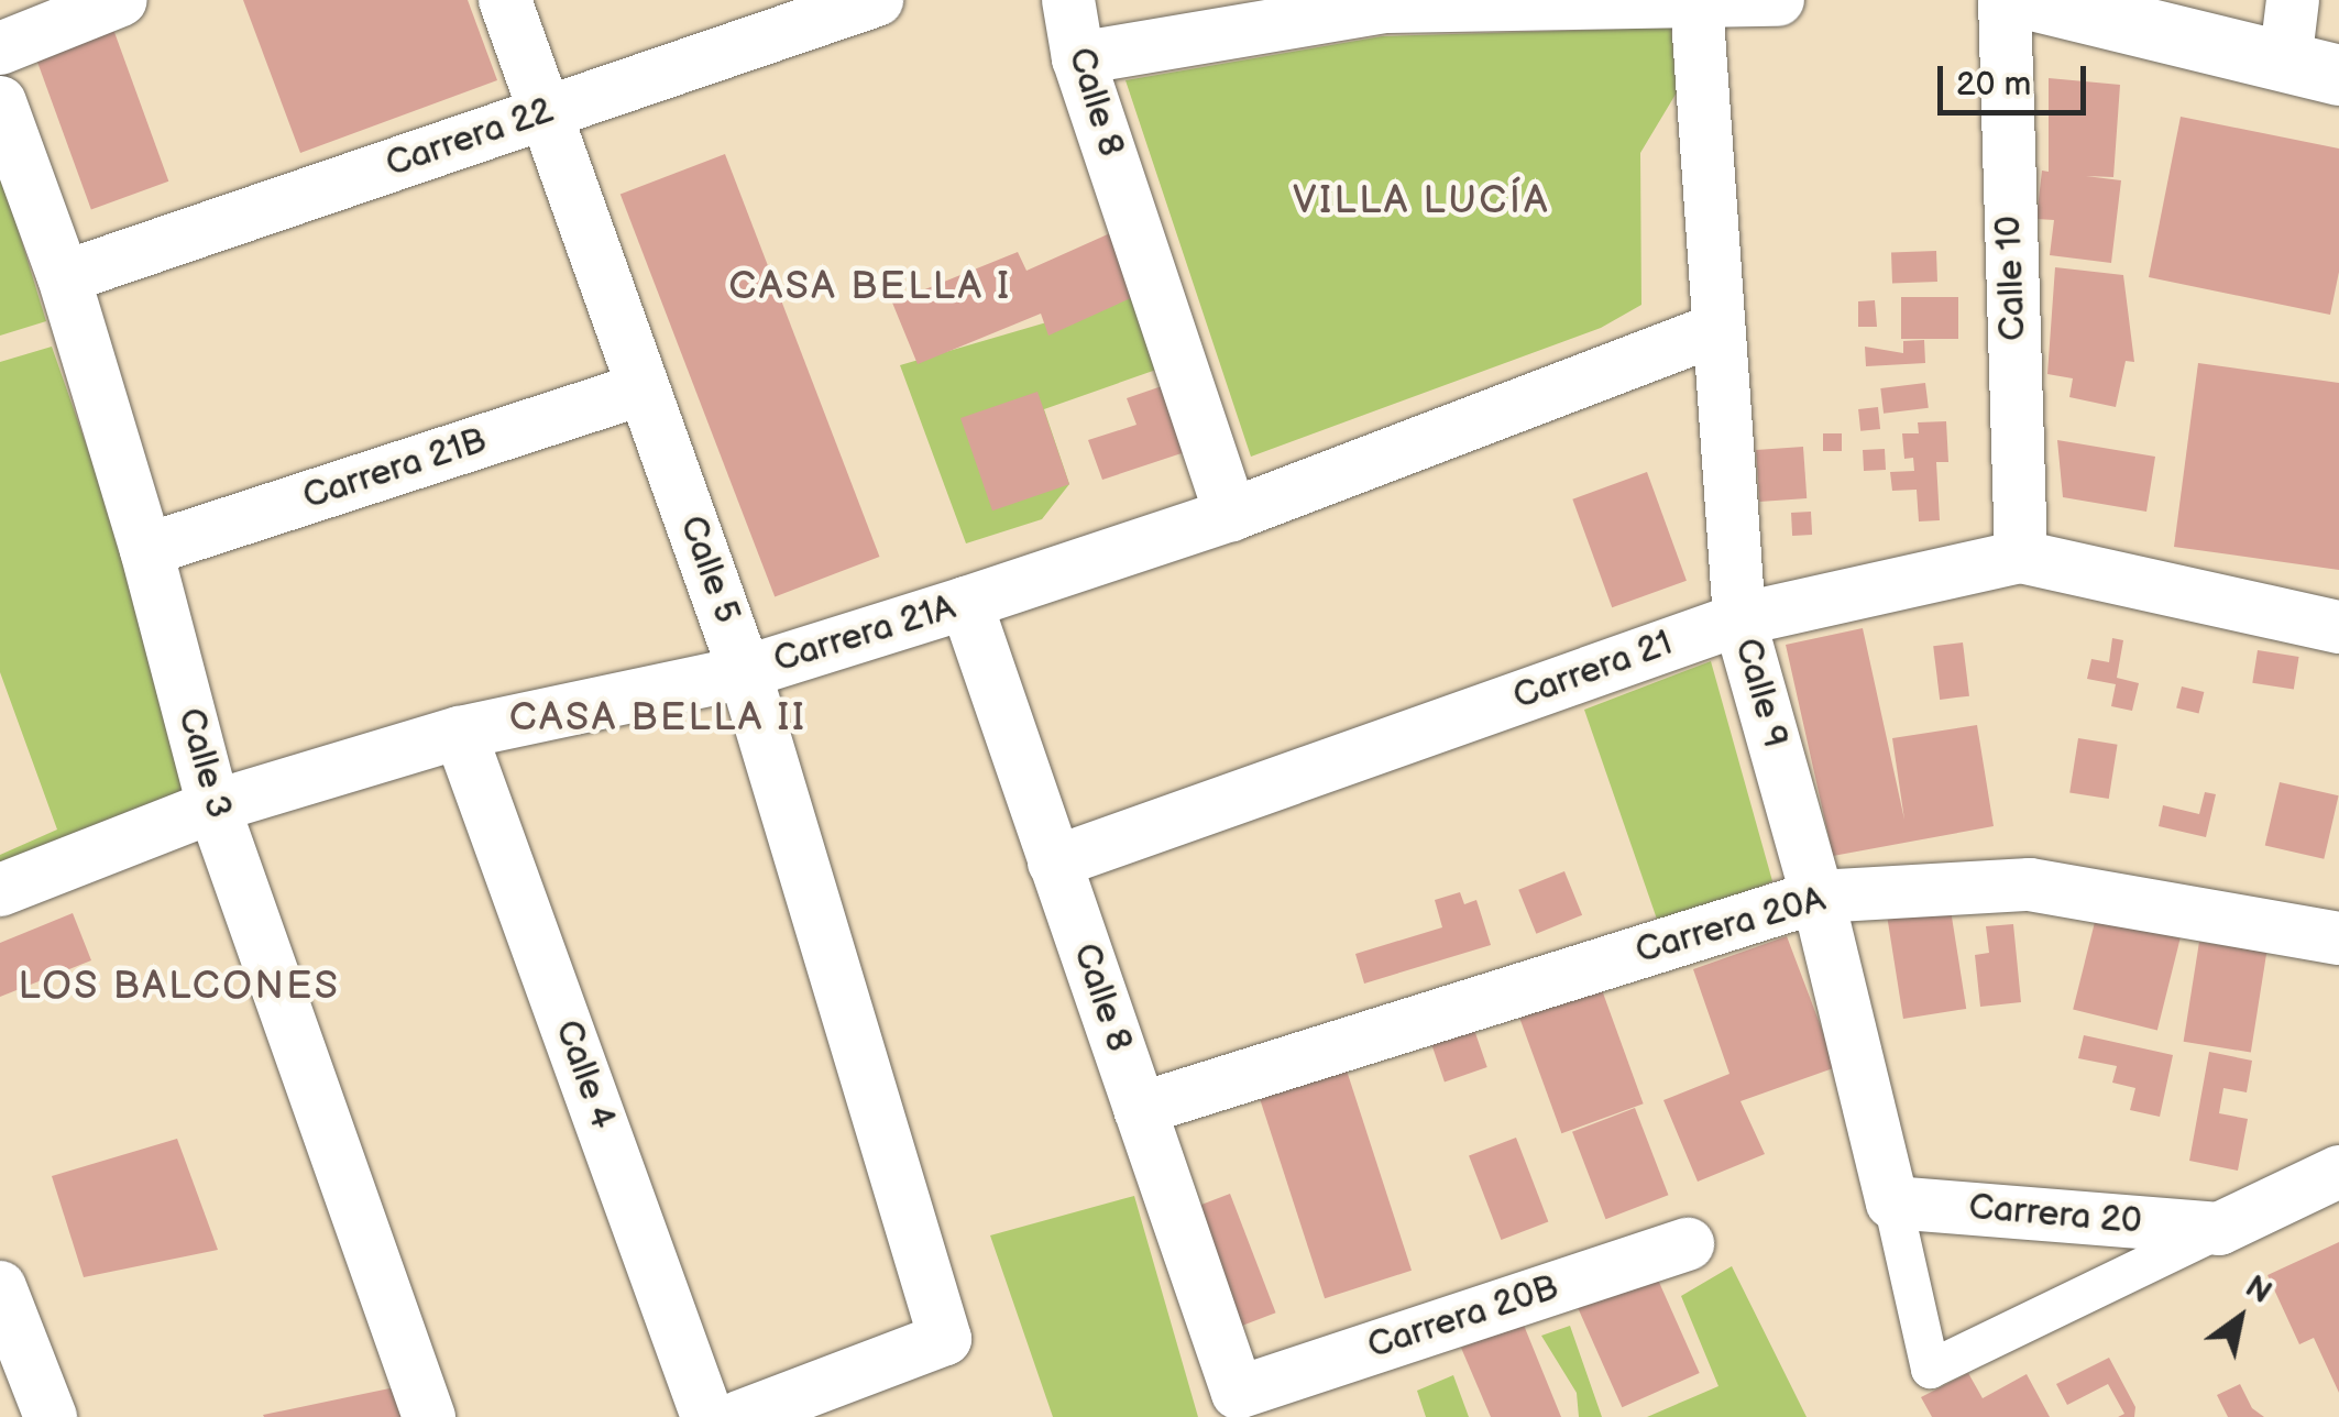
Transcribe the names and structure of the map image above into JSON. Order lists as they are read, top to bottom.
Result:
{
  "streets": {
    "street": [
      "Calle 8",
      "Carrera 22",
      "Calle 10",
      "Carrera 21B",
      "Calle 5",
      "Carrera 21A",
      "Carrera 21",
      "Calle 9",
      "Calle 3",
      "Carrera 20A",
      "Calle 4",
      "Carrera 20",
      "Carrera 20B"
    ]
  },
  "crossings": [
    ["Calle 8", "Carrera 21A"],
    ["Calle 8", "Carrera 21"],
    ["Calle 8", "Carrera 20A"],
    ["Calle 8", "Carrera 20B"],
    ["Carrera 22", "Calle 5"],
    ["Carrera 22", "Calle 3"],
    ["Calle 10", "Carrera 21"],
    ["Carrera 21B", "Calle 5"],
    ["Carrera 21B", "Calle 3"],
    ["Calle 5", "Carrera 21A"],
    ["Carrera 21A", "Calle 9"],
    ["Carrera 21A", "Calle 3"],
    ["Carrera 21A", "Calle 4"],
    ["Carrera 21", "Calle 9"],
    ["Calle 9", "Carrera 20A"],
    ["Calle 9", "Carrera 20"]
  ],
  "districts": [
    "VILLA LUCÍA",
    "CASA BELLA I",
    "CASA BELLA II",
    "LOS BALCONES"
  ],
  "scale_bar": "20 m",
  "north": "top right"
}
